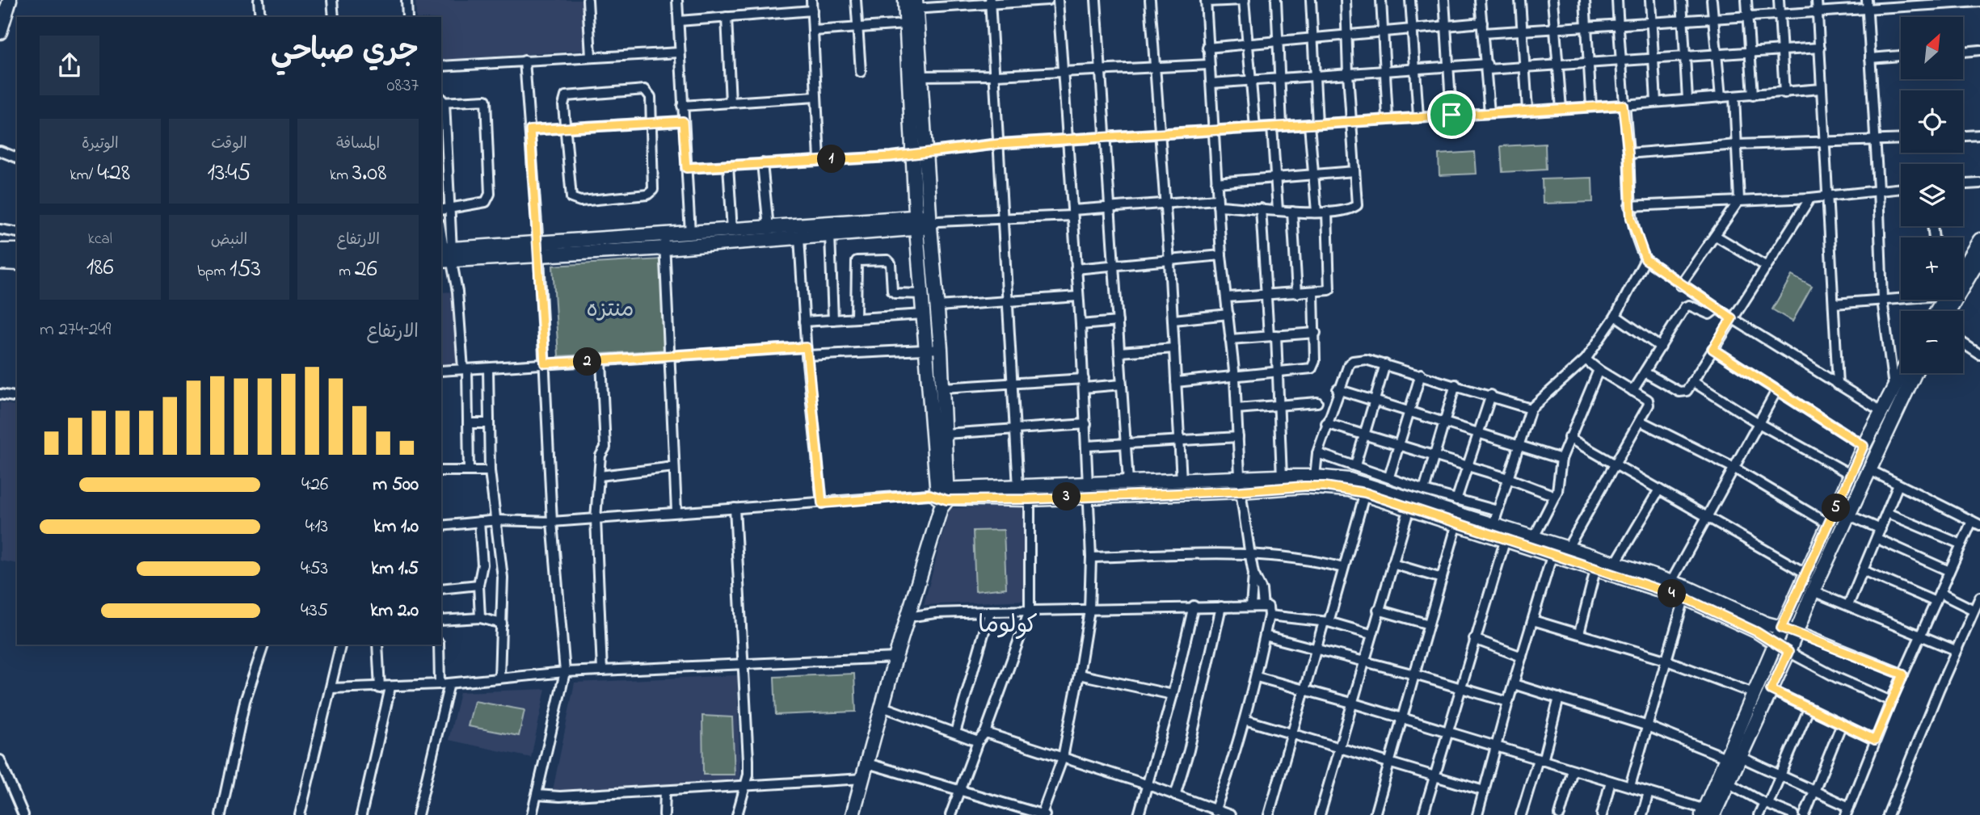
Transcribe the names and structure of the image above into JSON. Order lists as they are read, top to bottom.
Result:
{
  "districts": ["كولوما"],
  "parks": ["منتزه"],
  "north": "top right",
  "page": {
    "map_buttons": ["+", "−"],
    "heading": ["جري صباحي", "08:37"],
    "stats": [
      ["المسافة", "3.08 km"],
      ["الوقت", "13:45"],
      ["الوتيرة", "4:28 /km"],
      ["الارتفاع", "26 m"],
      ["النبض", "153 bpm"],
      ["kcal", "186"]
    ],
    "pins": [
      "1",
      "2",
      "3",
      "5",
      "4"
    ],
    "chart": ["الارتفاع", "249–274 m"],
    "list": [
      {
        "name": "500 m",
        "note": "4:26"
      },
      {
        "name": "1.0 km",
        "note": "4:13"
      },
      {
        "name": "1.5 km",
        "note": "4:53"
      },
      {
        "name": "2.0 km",
        "note": "4:35"
      }
    ]
  }
}
